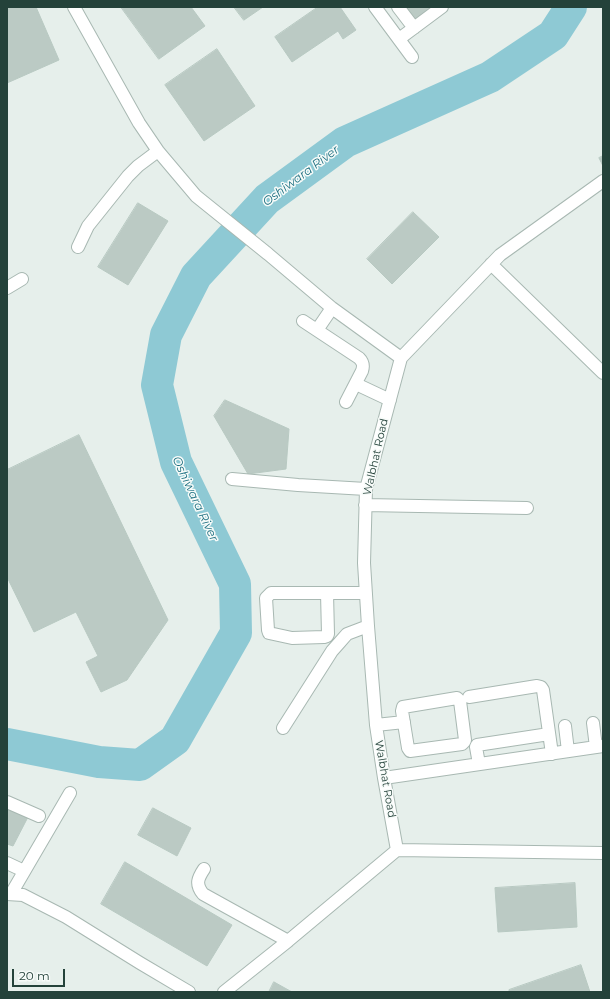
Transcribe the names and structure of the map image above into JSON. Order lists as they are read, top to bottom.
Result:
{
  "streets": {
    "street": ["Walbhat Road"]
  },
  "water": ["Oshiwara River"],
  "scale_bar": "20 m"
}
